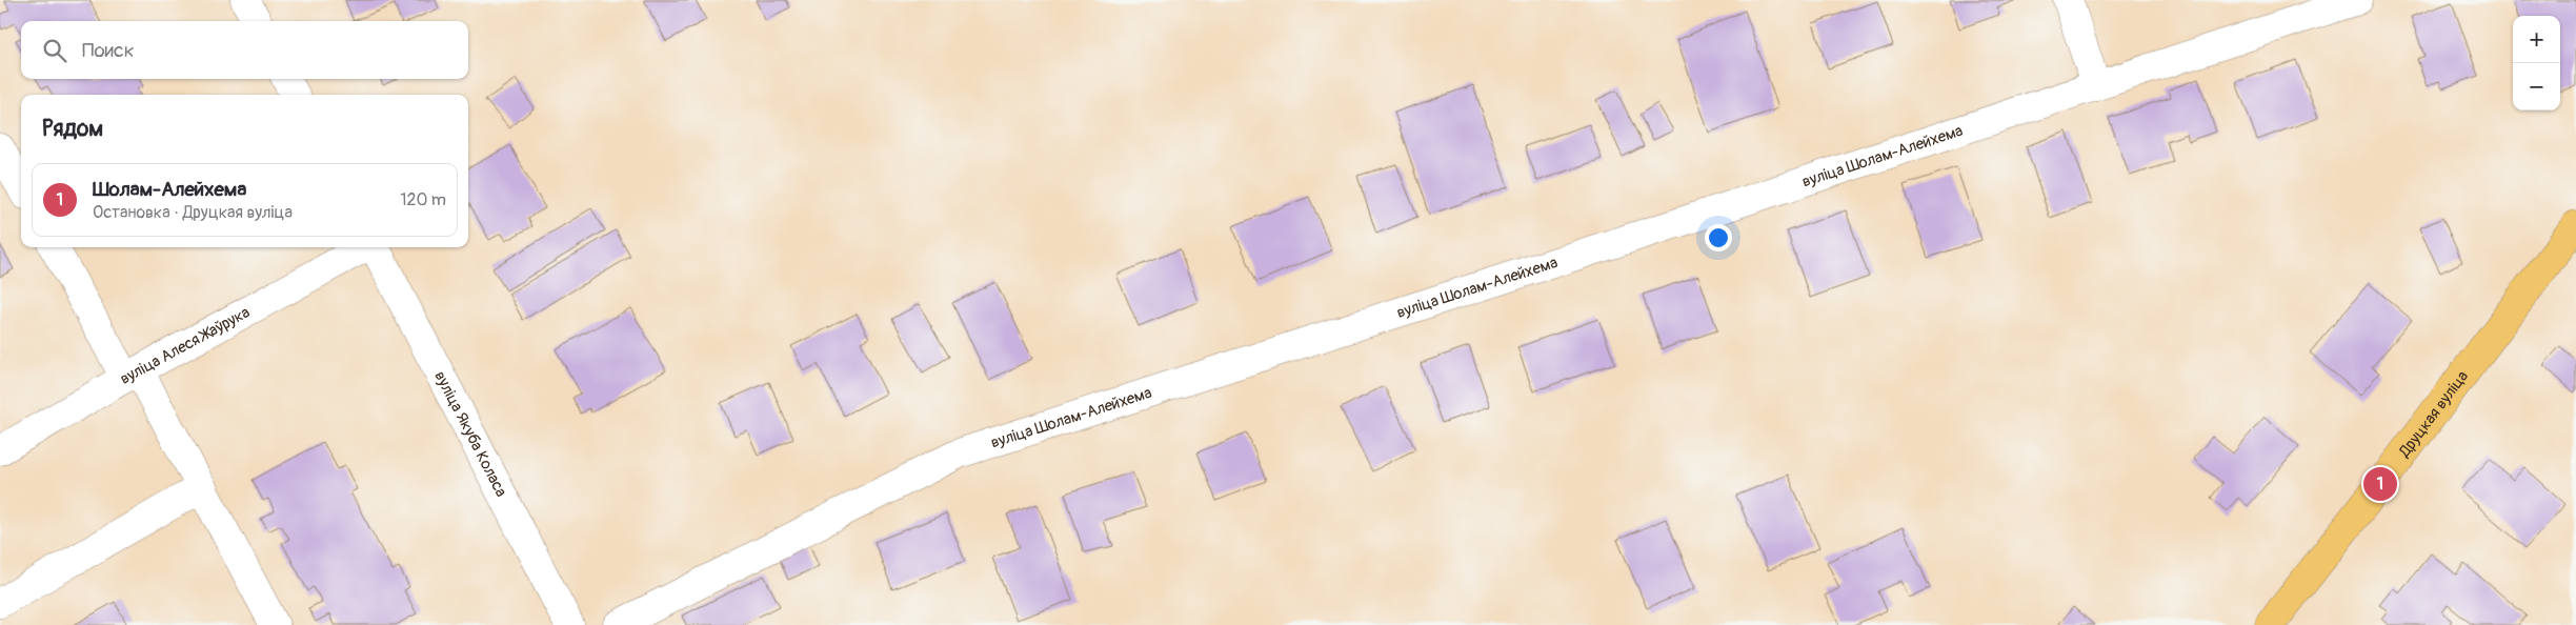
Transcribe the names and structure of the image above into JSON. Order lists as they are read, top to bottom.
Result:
{
  "streets": {
    "main road": ["Друцкая вуліца"],
    "street": ["вуліца Шолам-Алейхема", "вуліца Алеся Жаўрука", "вуліца Якуба Коласа"]
  },
  "page": {
    "map_buttons": ["+", "−"],
    "search": "Поиск",
    "heading": "Рядом",
    "list": [
      {
        "mark": "1",
        "name": "Шолам-Алейхема",
        "note": "Остановка · Друцкая вуліца",
        "value": "120 m"
      }
    ],
    "pins": "1"
  }
}
